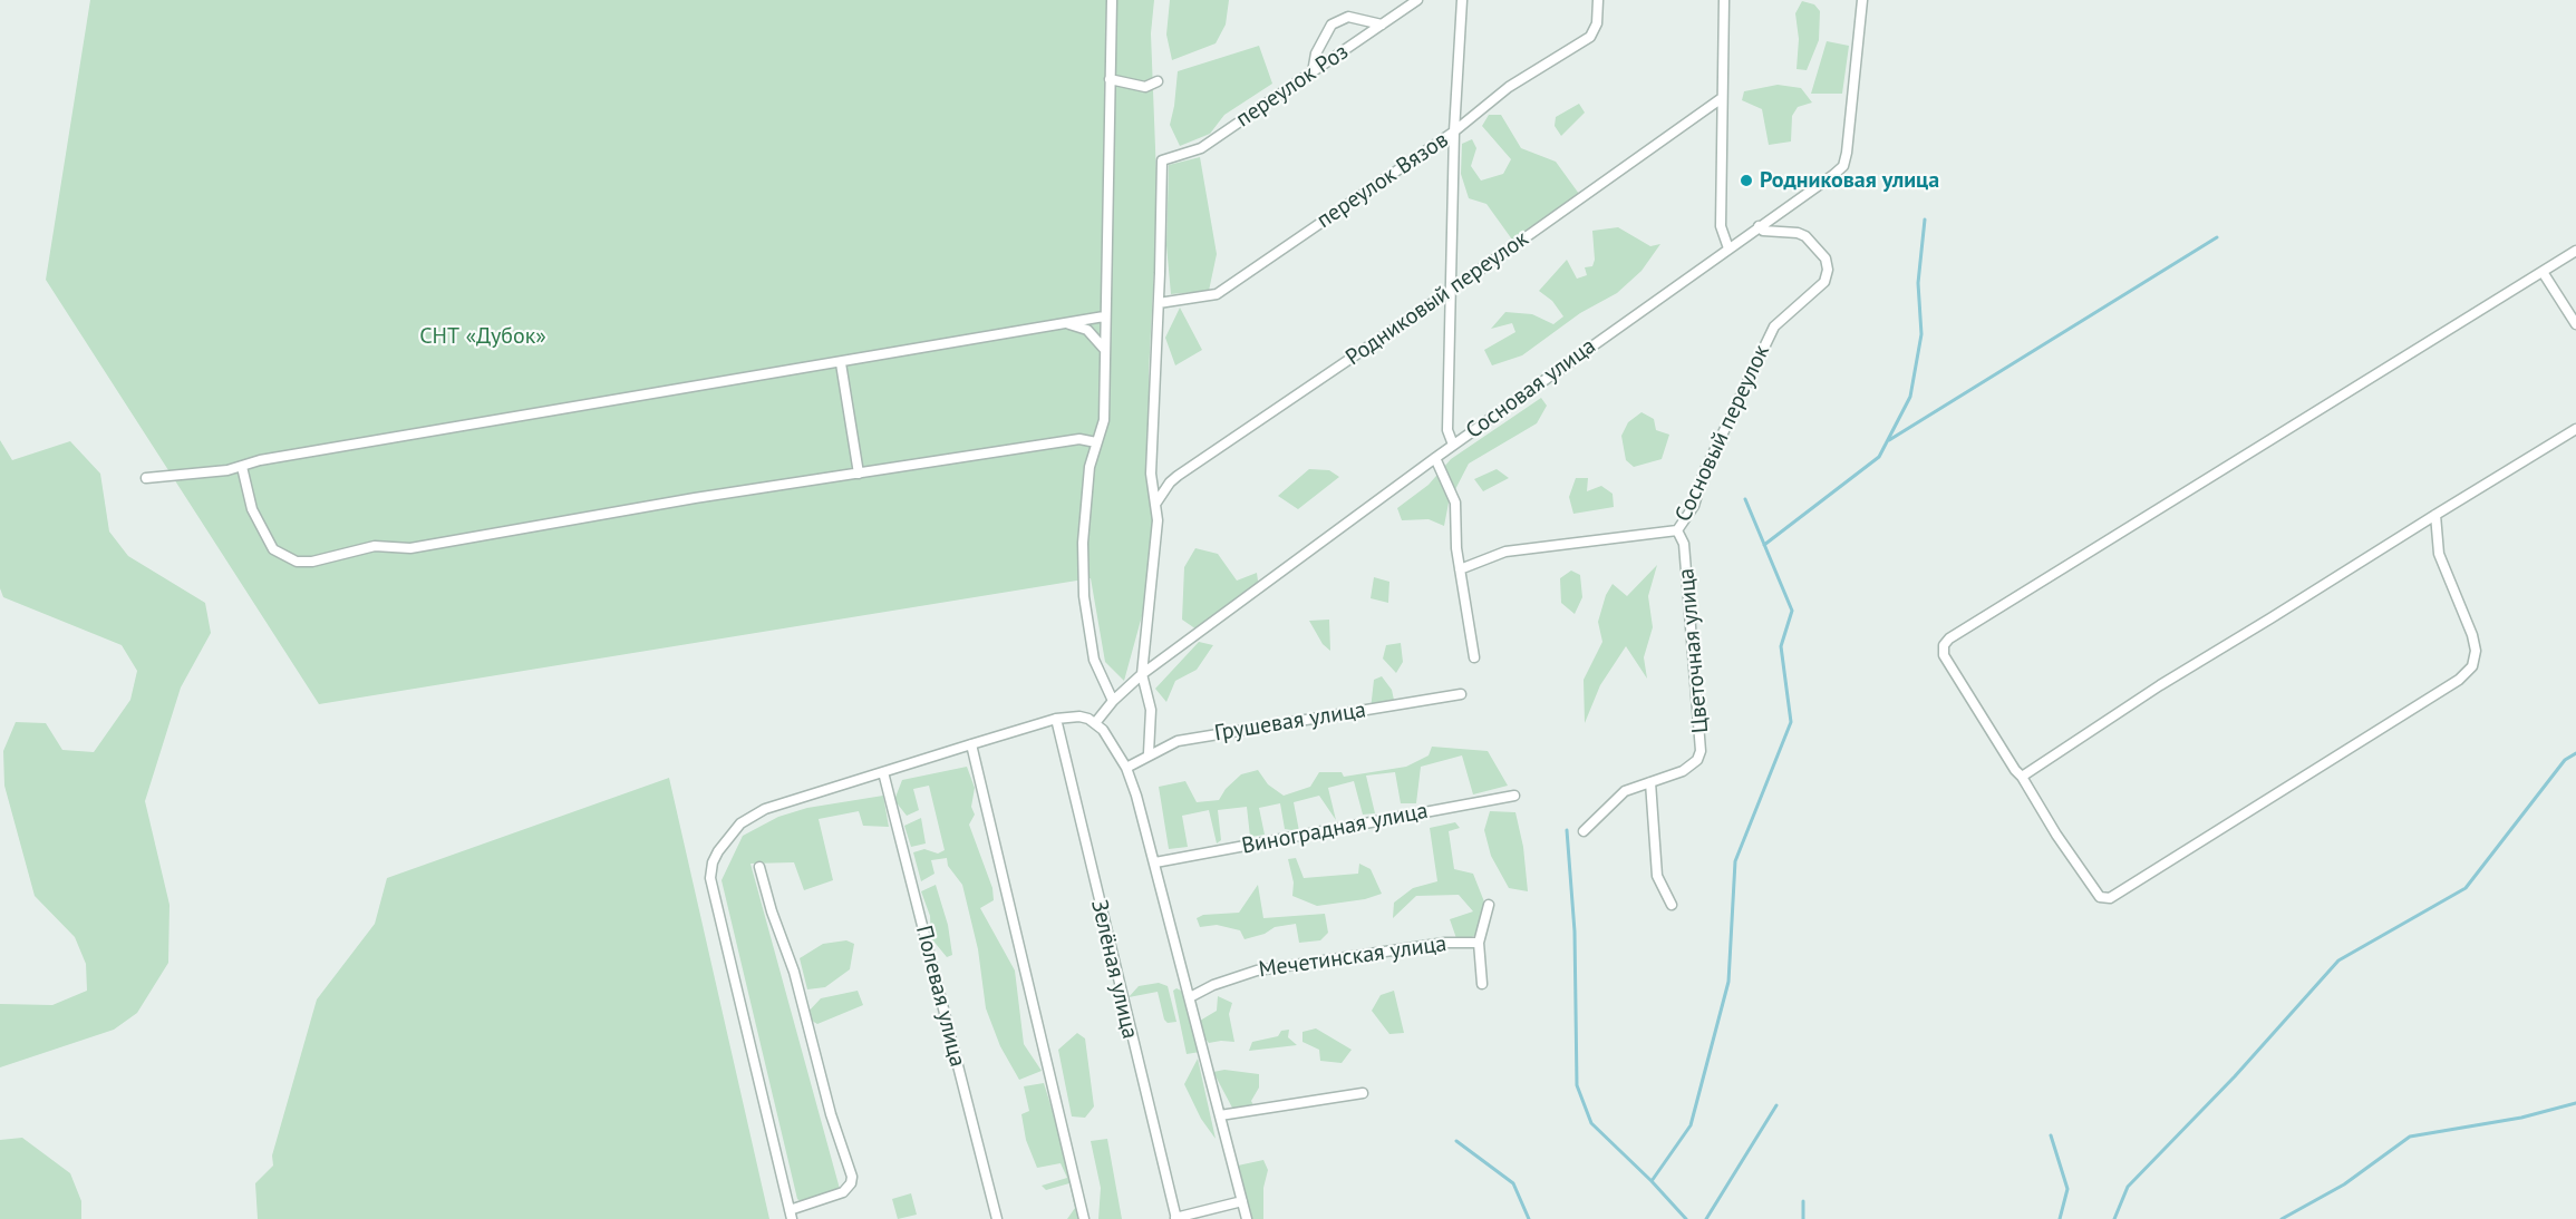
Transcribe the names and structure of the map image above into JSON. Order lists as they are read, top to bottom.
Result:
{
  "streets": {
    "street": [
      "переулок Роз",
      "переулок Вязов",
      "Родниковый переулок",
      "Сосновая улица",
      "Сосновый переулок",
      "Цветочная улица",
      "Грушевая улица",
      "Виноградная улица",
      "Мечетинская улица",
      "Зелёная улица",
      "Полевая улица"
    ]
  },
  "crossings": [
    ["переулок Роз", "переулок Вязов"],
    ["Сосновая улица", "Сосновый переулок"],
    ["Сосновый переулок", "Цветочная улица"]
  ],
  "parks": ["СНТ «Дубок»"],
  "places": ["Родниковая улица"]
}
